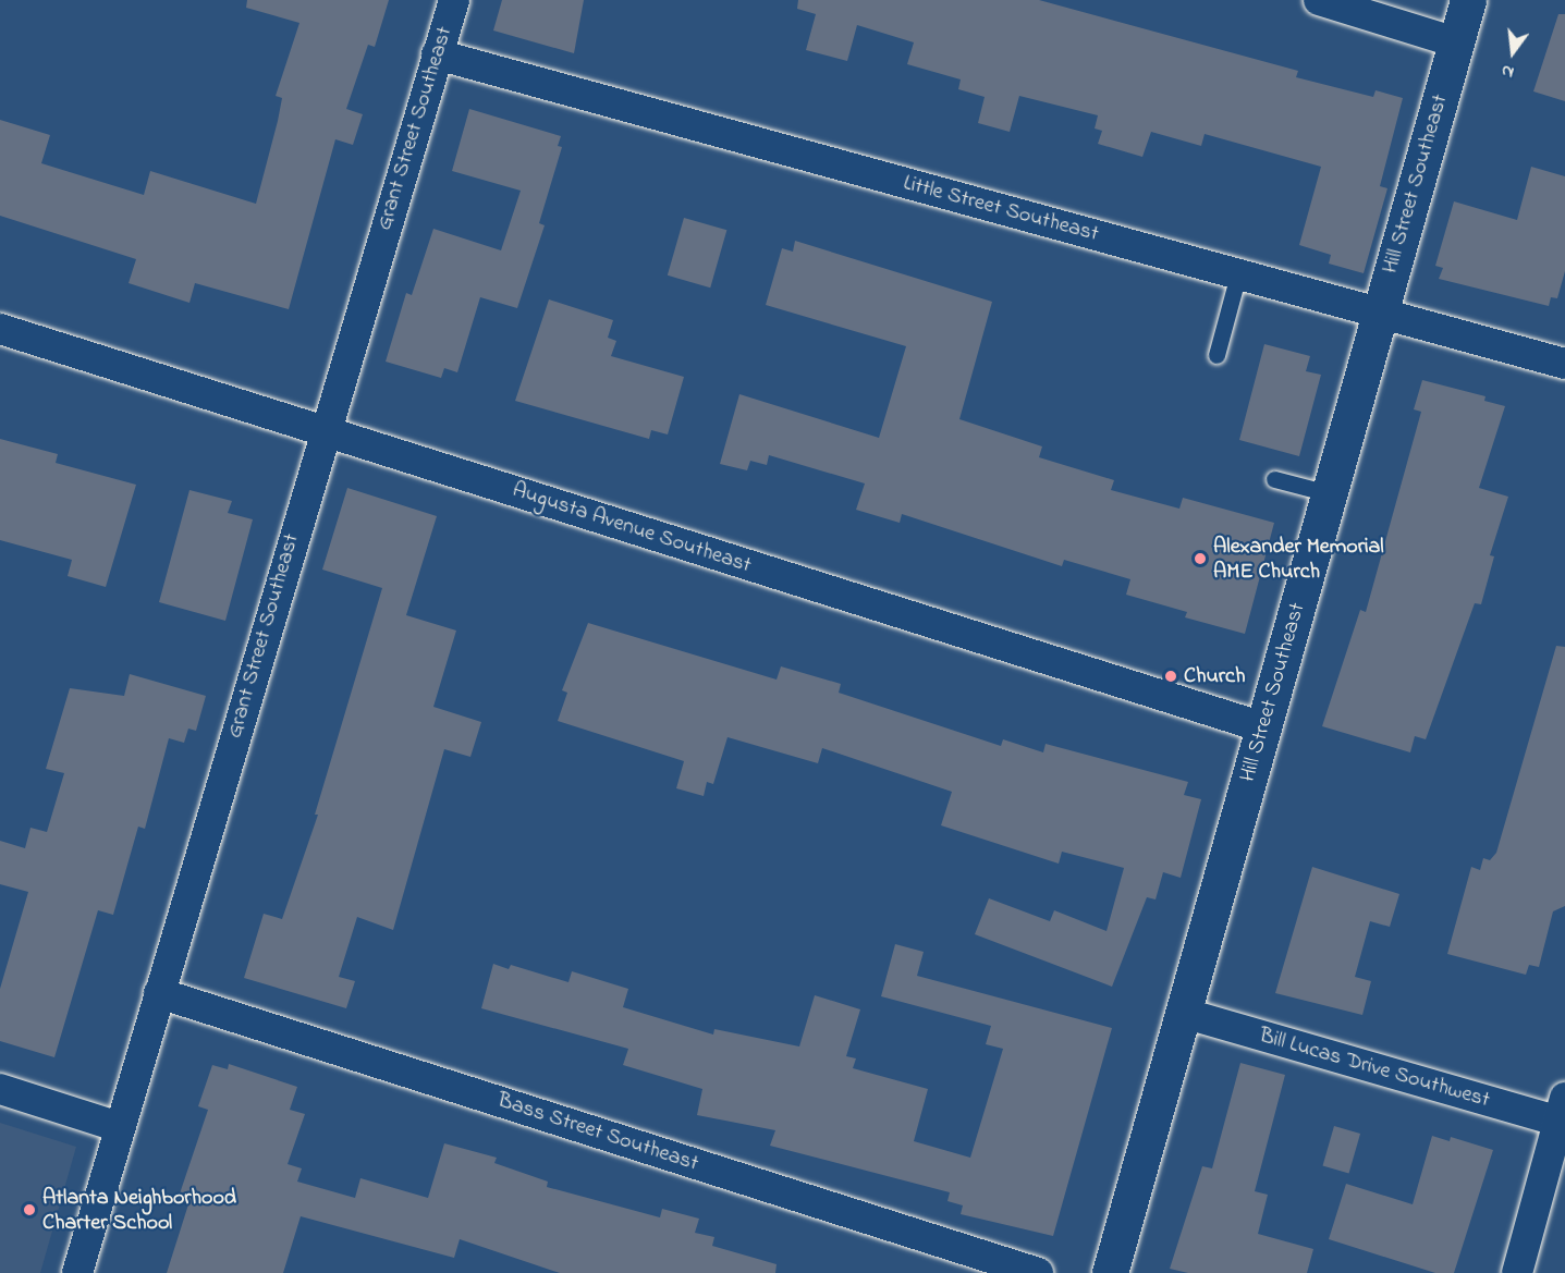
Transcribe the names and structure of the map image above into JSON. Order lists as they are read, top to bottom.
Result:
{
  "streets": {
    "street": [
      "Grant Street Southeast",
      "Hill Street Southeast",
      "Little Street Southeast",
      "Augusta Avenue Southeast",
      "Bill Lucas Drive Southwest",
      "Bass Street Southeast"
    ]
  },
  "crossings": [
    ["Grant Street Southeast", "Little Street Southeast"],
    ["Grant Street Southeast", "Augusta Avenue Southeast"],
    ["Grant Street Southeast", "Bass Street Southeast"],
    ["Hill Street Southeast", "Little Street Southeast"],
    ["Hill Street Southeast", "Augusta Avenue Southeast"],
    ["Hill Street Southeast", "Bill Lucas Drive Southwest"]
  ],
  "places": ["Alexander Memorial AME Church", "Church", "Atlanta Neighborhood Charter School"],
  "north": "bottom"
}
